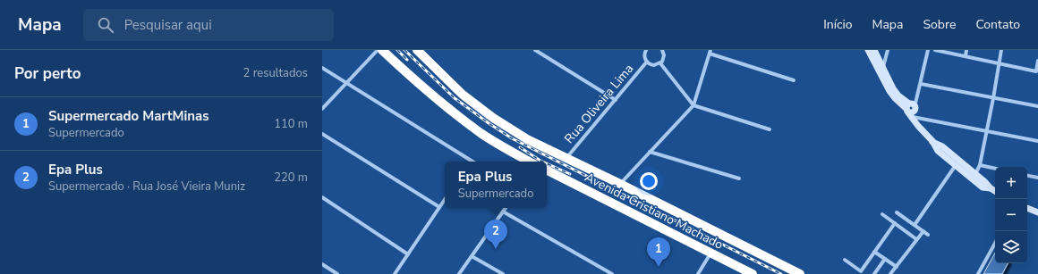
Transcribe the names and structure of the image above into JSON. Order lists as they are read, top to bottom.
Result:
{
  "streets": {
    "highway": ["Avenida Cristiano Machado"],
    "street": ["Rua Oliveira Lima"]
  },
  "crossings": [
    ["Rua Oliveira Lima", "Avenida Cristiano Machado"]
  ],
  "page": {
    "header": "Mapa",
    "search": "Pesquisar aqui",
    "nav": [
      "Início",
      "Mapa",
      "Sobre",
      "Contato"
    ],
    "heading": ["Por perto", "2 resultados"],
    "list": [
      {
        "mark": "1",
        "name": "Supermercado MartMinas",
        "note": "Supermercado",
        "value": "110 m"
      },
      {
        "mark": "2",
        "name": "Epa Plus",
        "note": "Supermercado · Rua José Vieira Muniz",
        "value": "220 m"
      }
    ],
    "popup": ["Epa Plus", "Supermercado"],
    "map_buttons": ["+", "−"],
    "pins": ["2", "1"]
  }
}
